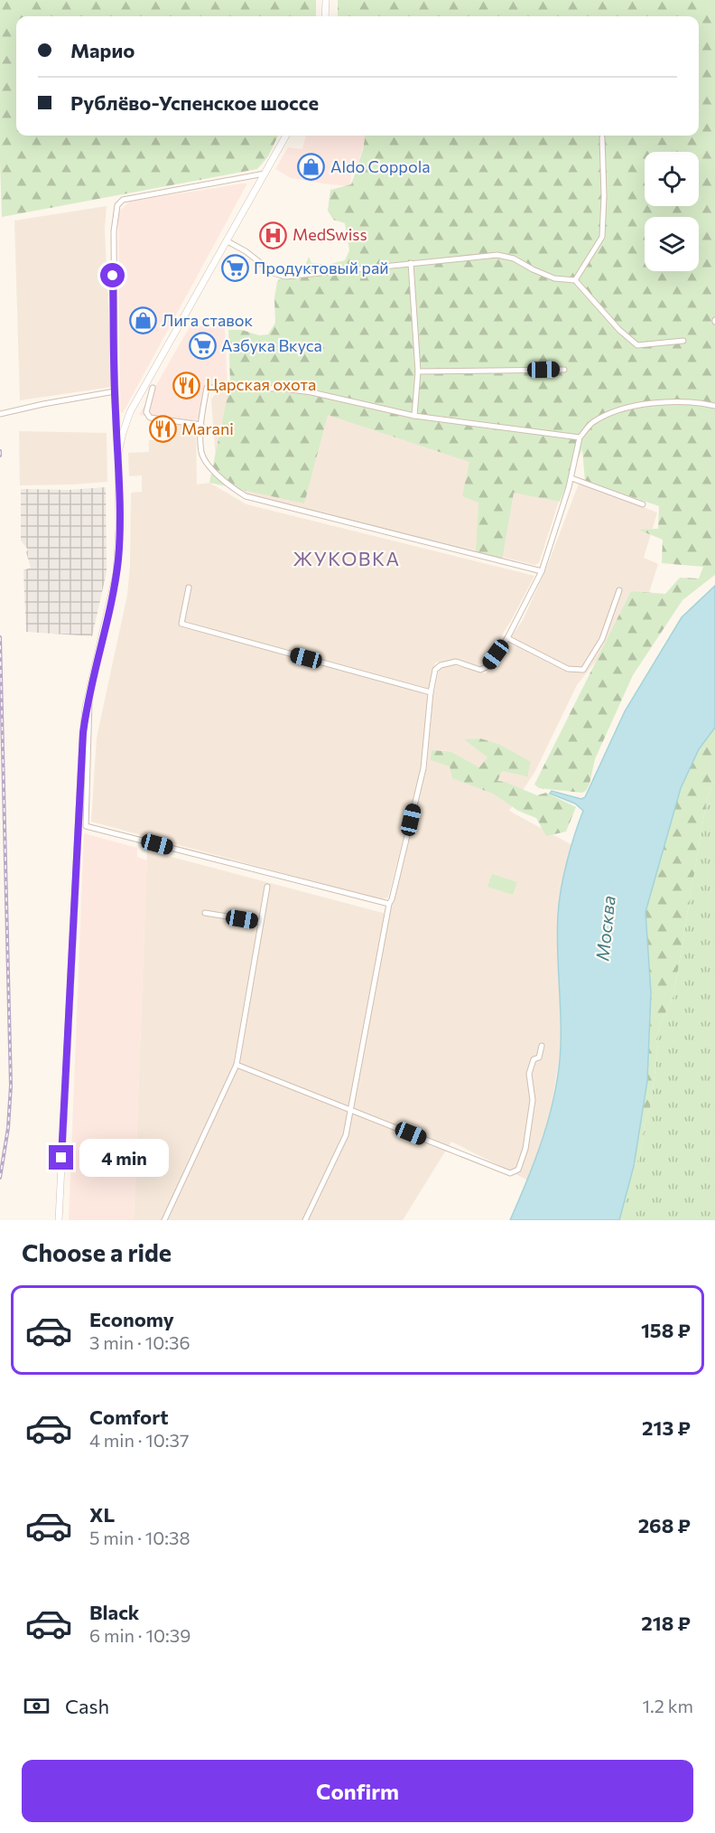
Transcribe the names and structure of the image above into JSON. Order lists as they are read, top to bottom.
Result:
{
  "districts": ["ЖУКОВКА"],
  "water": ["Москва"],
  "places": {
    "shop": ["Aldo Coppola", "Лига ставок"],
    "hospital": ["MedSwiss"],
    "supermarket": ["Продуктовый рай", "Азбука Вкуса"],
    "restaurant": ["Царская охота", "Marani"]
  },
  "page": {
    "banner": ["Марио", "Рублёво-Успенское шоссе"],
    "bubble": "4 min",
    "heading": "Choose a ride",
    "list": [
      {
        "name": "Economy",
        "note": "3 min · 10:36",
        "value": "158 ₽"
      },
      {
        "name": "Comfort",
        "note": "4 min · 10:37",
        "value": "213 ₽"
      },
      {
        "name": "XL",
        "note": "5 min · 10:38",
        "value": "268 ₽"
      },
      {
        "name": "Black",
        "note": "6 min · 10:39",
        "value": "218 ₽"
      }
    ],
    "pay": ["Cash", "1.2 km"],
    "buttons": "Confirm"
  }
}
